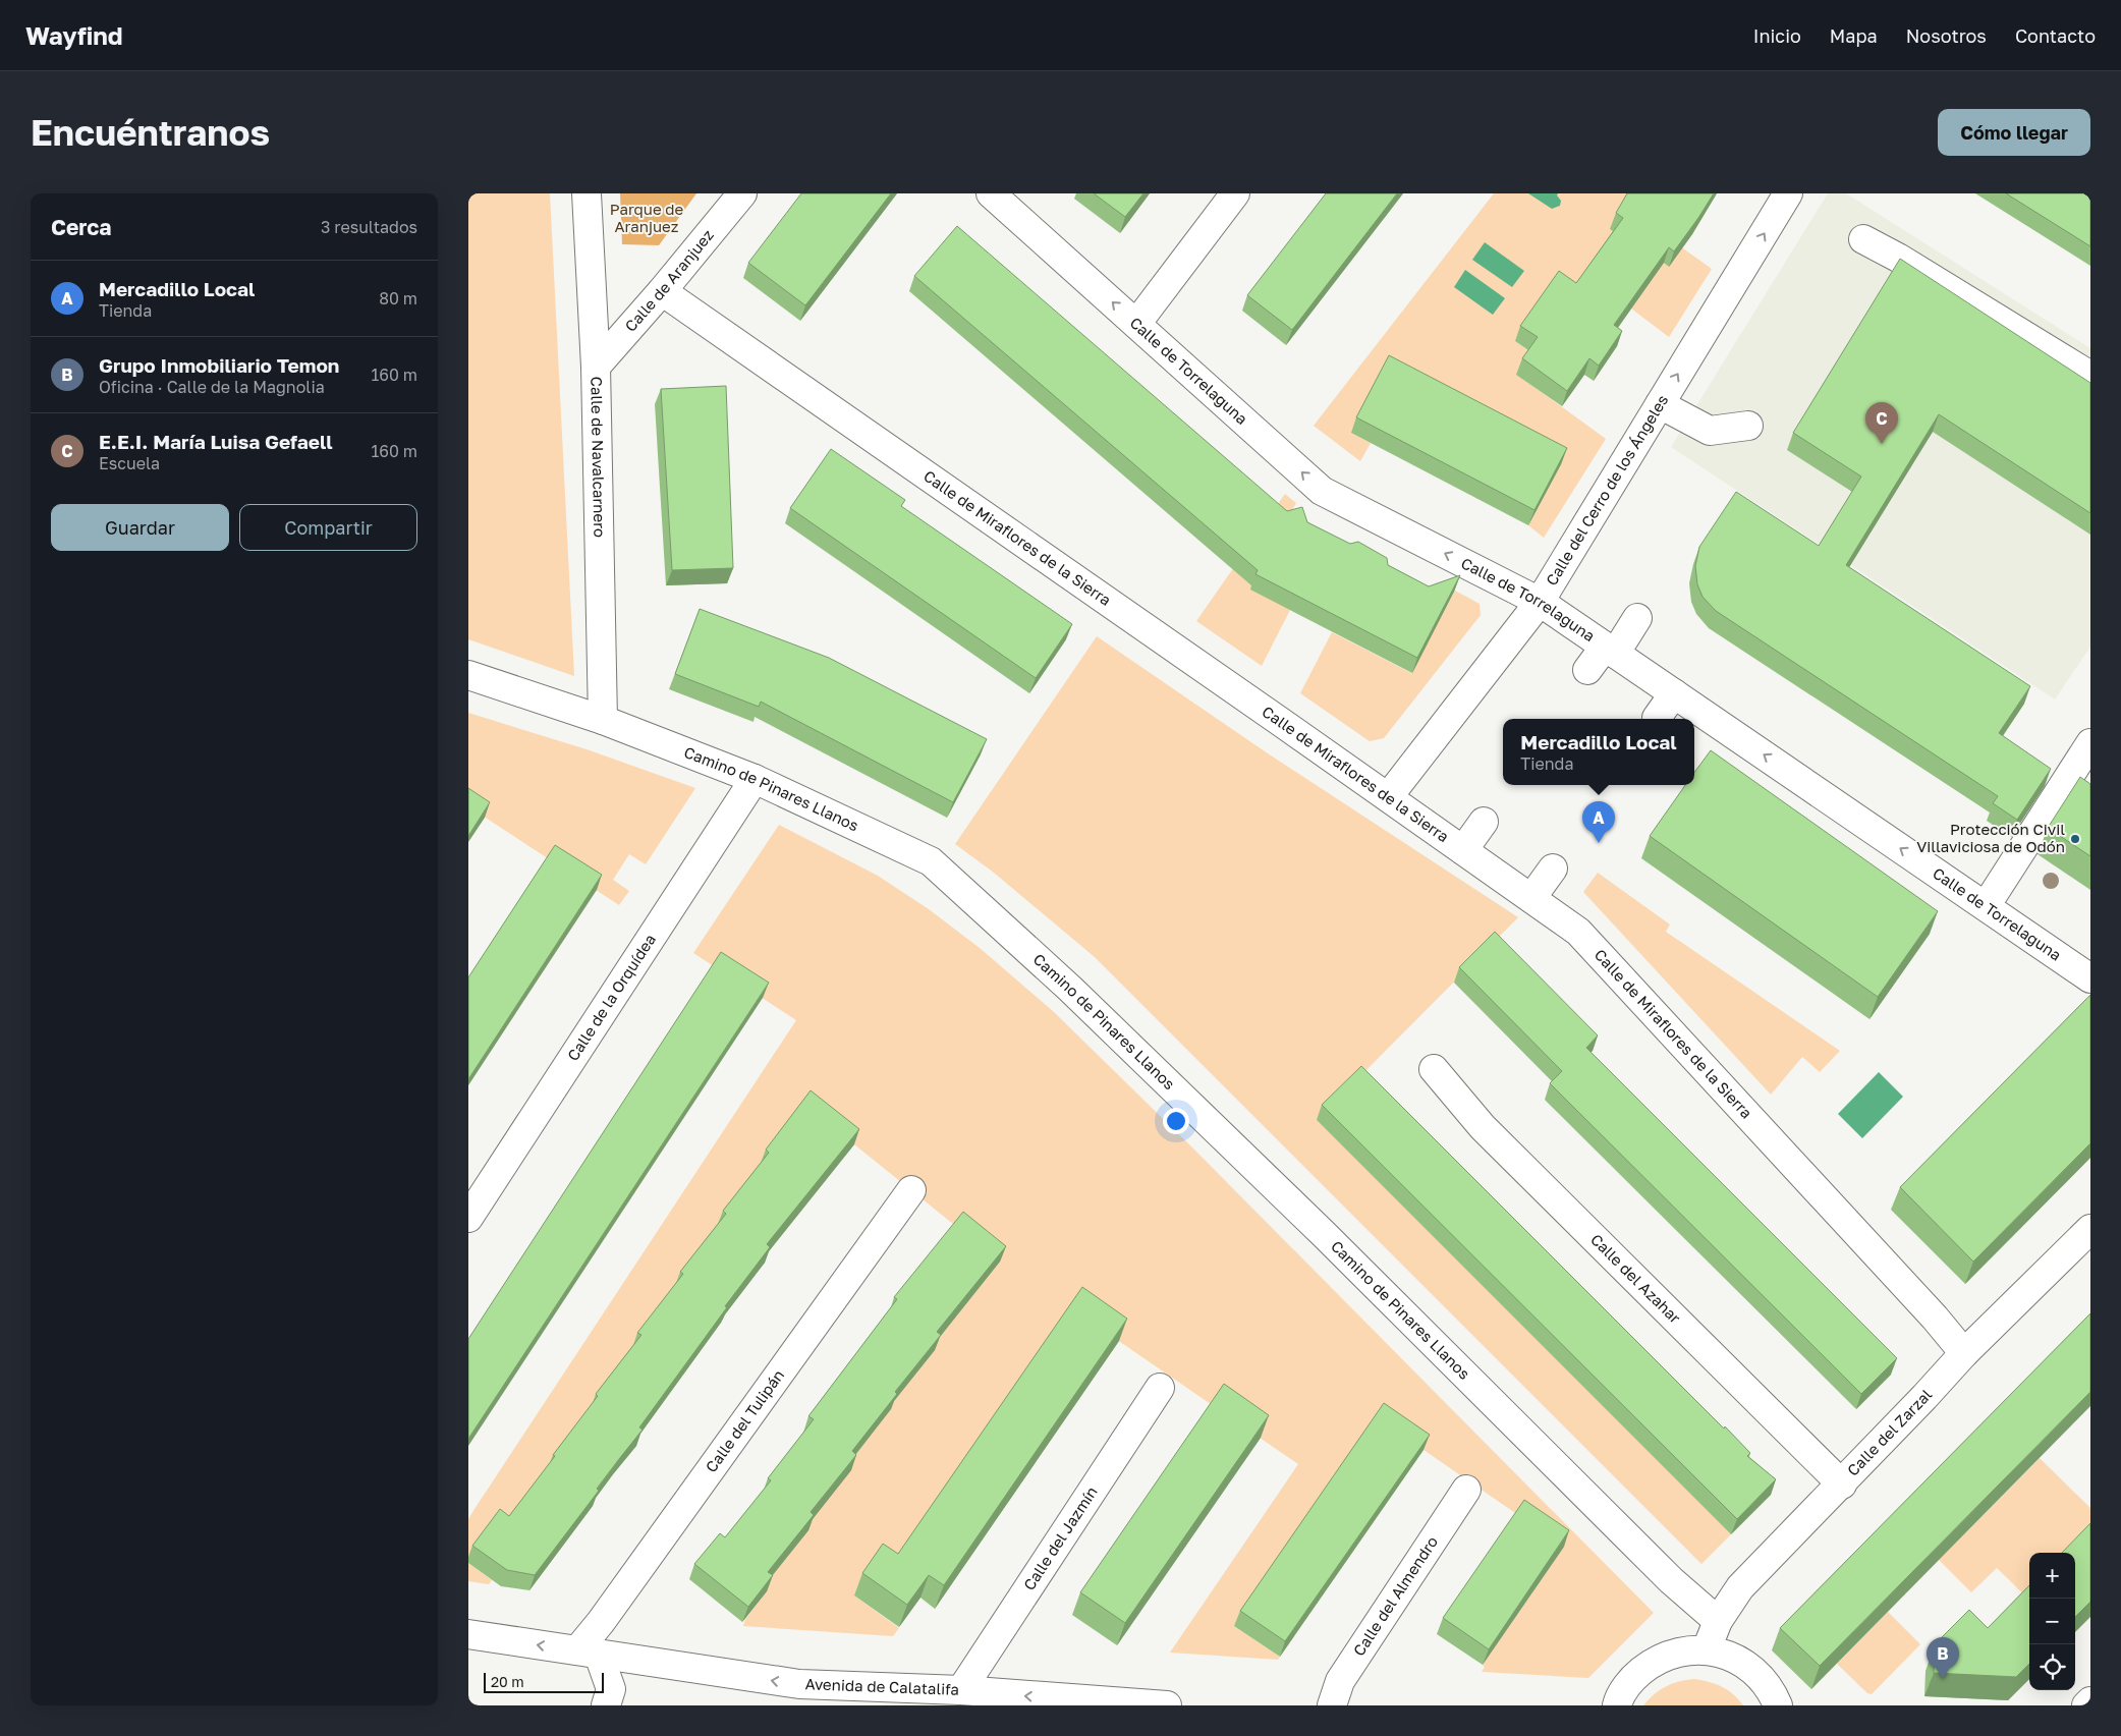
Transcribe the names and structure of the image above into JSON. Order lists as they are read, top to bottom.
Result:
{
  "streets": {
    "street": [
      "Calle de Aranjuez",
      "Calle de Torrelaguna",
      "Calle de Navalcarnero",
      "Calle del Cerro de los Ángeles",
      "Calle de Miraflores de la Sierra",
      "Camino de Pinares Llanos",
      "Calle de la Orquídea",
      "Calle del Azahar",
      "Calle del Tulipán",
      "Calle del Zarzal",
      "Calle del Jazmín",
      "Calle del Almendro",
      "Avenida de Calatalifa"
    ]
  },
  "crossings": [
    ["Calle de Aranjuez", "Calle de Navalcarnero"],
    ["Calle de Aranjuez", "Calle de Miraflores de la Sierra"],
    ["Calle de Torrelaguna", "Calle del Cerro de los Ángeles"],
    ["Calle de Navalcarnero", "Camino de Pinares Llanos"],
    ["Calle del Cerro de los Ángeles", "Calle de Miraflores de la Sierra"],
    ["Calle de Miraflores de la Sierra", "Calle del Zarzal"],
    ["Camino de Pinares Llanos", "Calle de la Orquídea"],
    ["Camino de Pinares Llanos", "Calle del Zarzal"],
    ["Calle del Azahar", "Calle del Zarzal"],
    ["Calle del Tulipán", "Avenida de Calatalifa"],
    ["Calle del Jazmín", "Avenida de Calatalifa"]
  ],
  "one_way": ["Calle de Torrelaguna", "Avenida de Calatalifa"],
  "parks": ["Parque de Aranjuez"],
  "places": ["Protección Civil Villaviciosa de Odón"],
  "scale_bar": "20 m",
  "page": {
    "header": "Wayfind",
    "nav": [
      "Inicio",
      "Mapa",
      "Nosotros",
      "Contacto"
    ],
    "buttons": [
      "Cómo llegar",
      ["Guardar", "Compartir"]
    ],
    "title": "Encuéntranos",
    "heading": ["Cerca", "3 resultados"],
    "list": [
      {
        "mark": "A",
        "name": "Mercadillo Local",
        "note": "Tienda",
        "value": "80 m"
      },
      {
        "mark": "B",
        "name": "Grupo Inmobiliario Temon",
        "note": "Oficina · Calle de la Magnolia",
        "value": "160 m"
      },
      {
        "mark": "C",
        "name": "E.E.I. María Luisa Gefaell",
        "note": "Escuela",
        "value": "160 m"
      }
    ],
    "pins": ["C", "A", "B"],
    "popup": ["Mercadillo Local", "Tienda"],
    "map_buttons": ["+", "−"],
    "scale": "20 m"
  }
}
